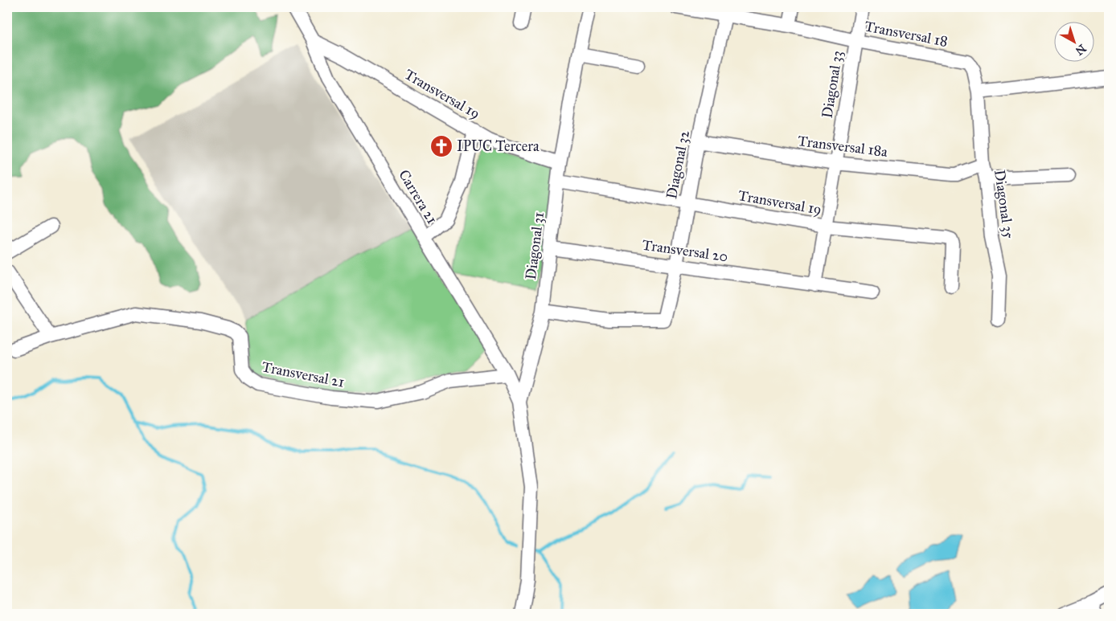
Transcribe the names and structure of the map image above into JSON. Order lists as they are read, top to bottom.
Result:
{
  "streets": {
    "street": [
      "Transversal 18",
      "Diagonal 33",
      "Transversal 19",
      "Transversal 18a",
      "Diagonal 32",
      "Carrera 21",
      "Diagonal 35",
      "Diagonal 31",
      "Transversal 20",
      "Transversal 21"
    ]
  },
  "crossings": [
    ["Transversal 18", "Diagonal 33"],
    ["Transversal 18", "Diagonal 32"],
    ["Transversal 18", "Diagonal 35"],
    ["Diagonal 33", "Transversal 19"],
    ["Diagonal 33", "Transversal 18a"],
    ["Diagonal 33", "Transversal 20"],
    ["Transversal 19", "Diagonal 32"],
    ["Transversal 19", "Carrera 21"],
    ["Transversal 19", "Diagonal 31"],
    ["Transversal 18a", "Diagonal 32"],
    ["Transversal 18a", "Diagonal 35"],
    ["Diagonal 32", "Diagonal 31"],
    ["Diagonal 32", "Transversal 20"],
    ["Carrera 21", "Diagonal 31"],
    ["Carrera 21", "Transversal 21"],
    ["Diagonal 31", "Transversal 20"]
  ],
  "places": {
    "church": ["IPUC Tercera"]
  },
  "north": "bottom right"
}
